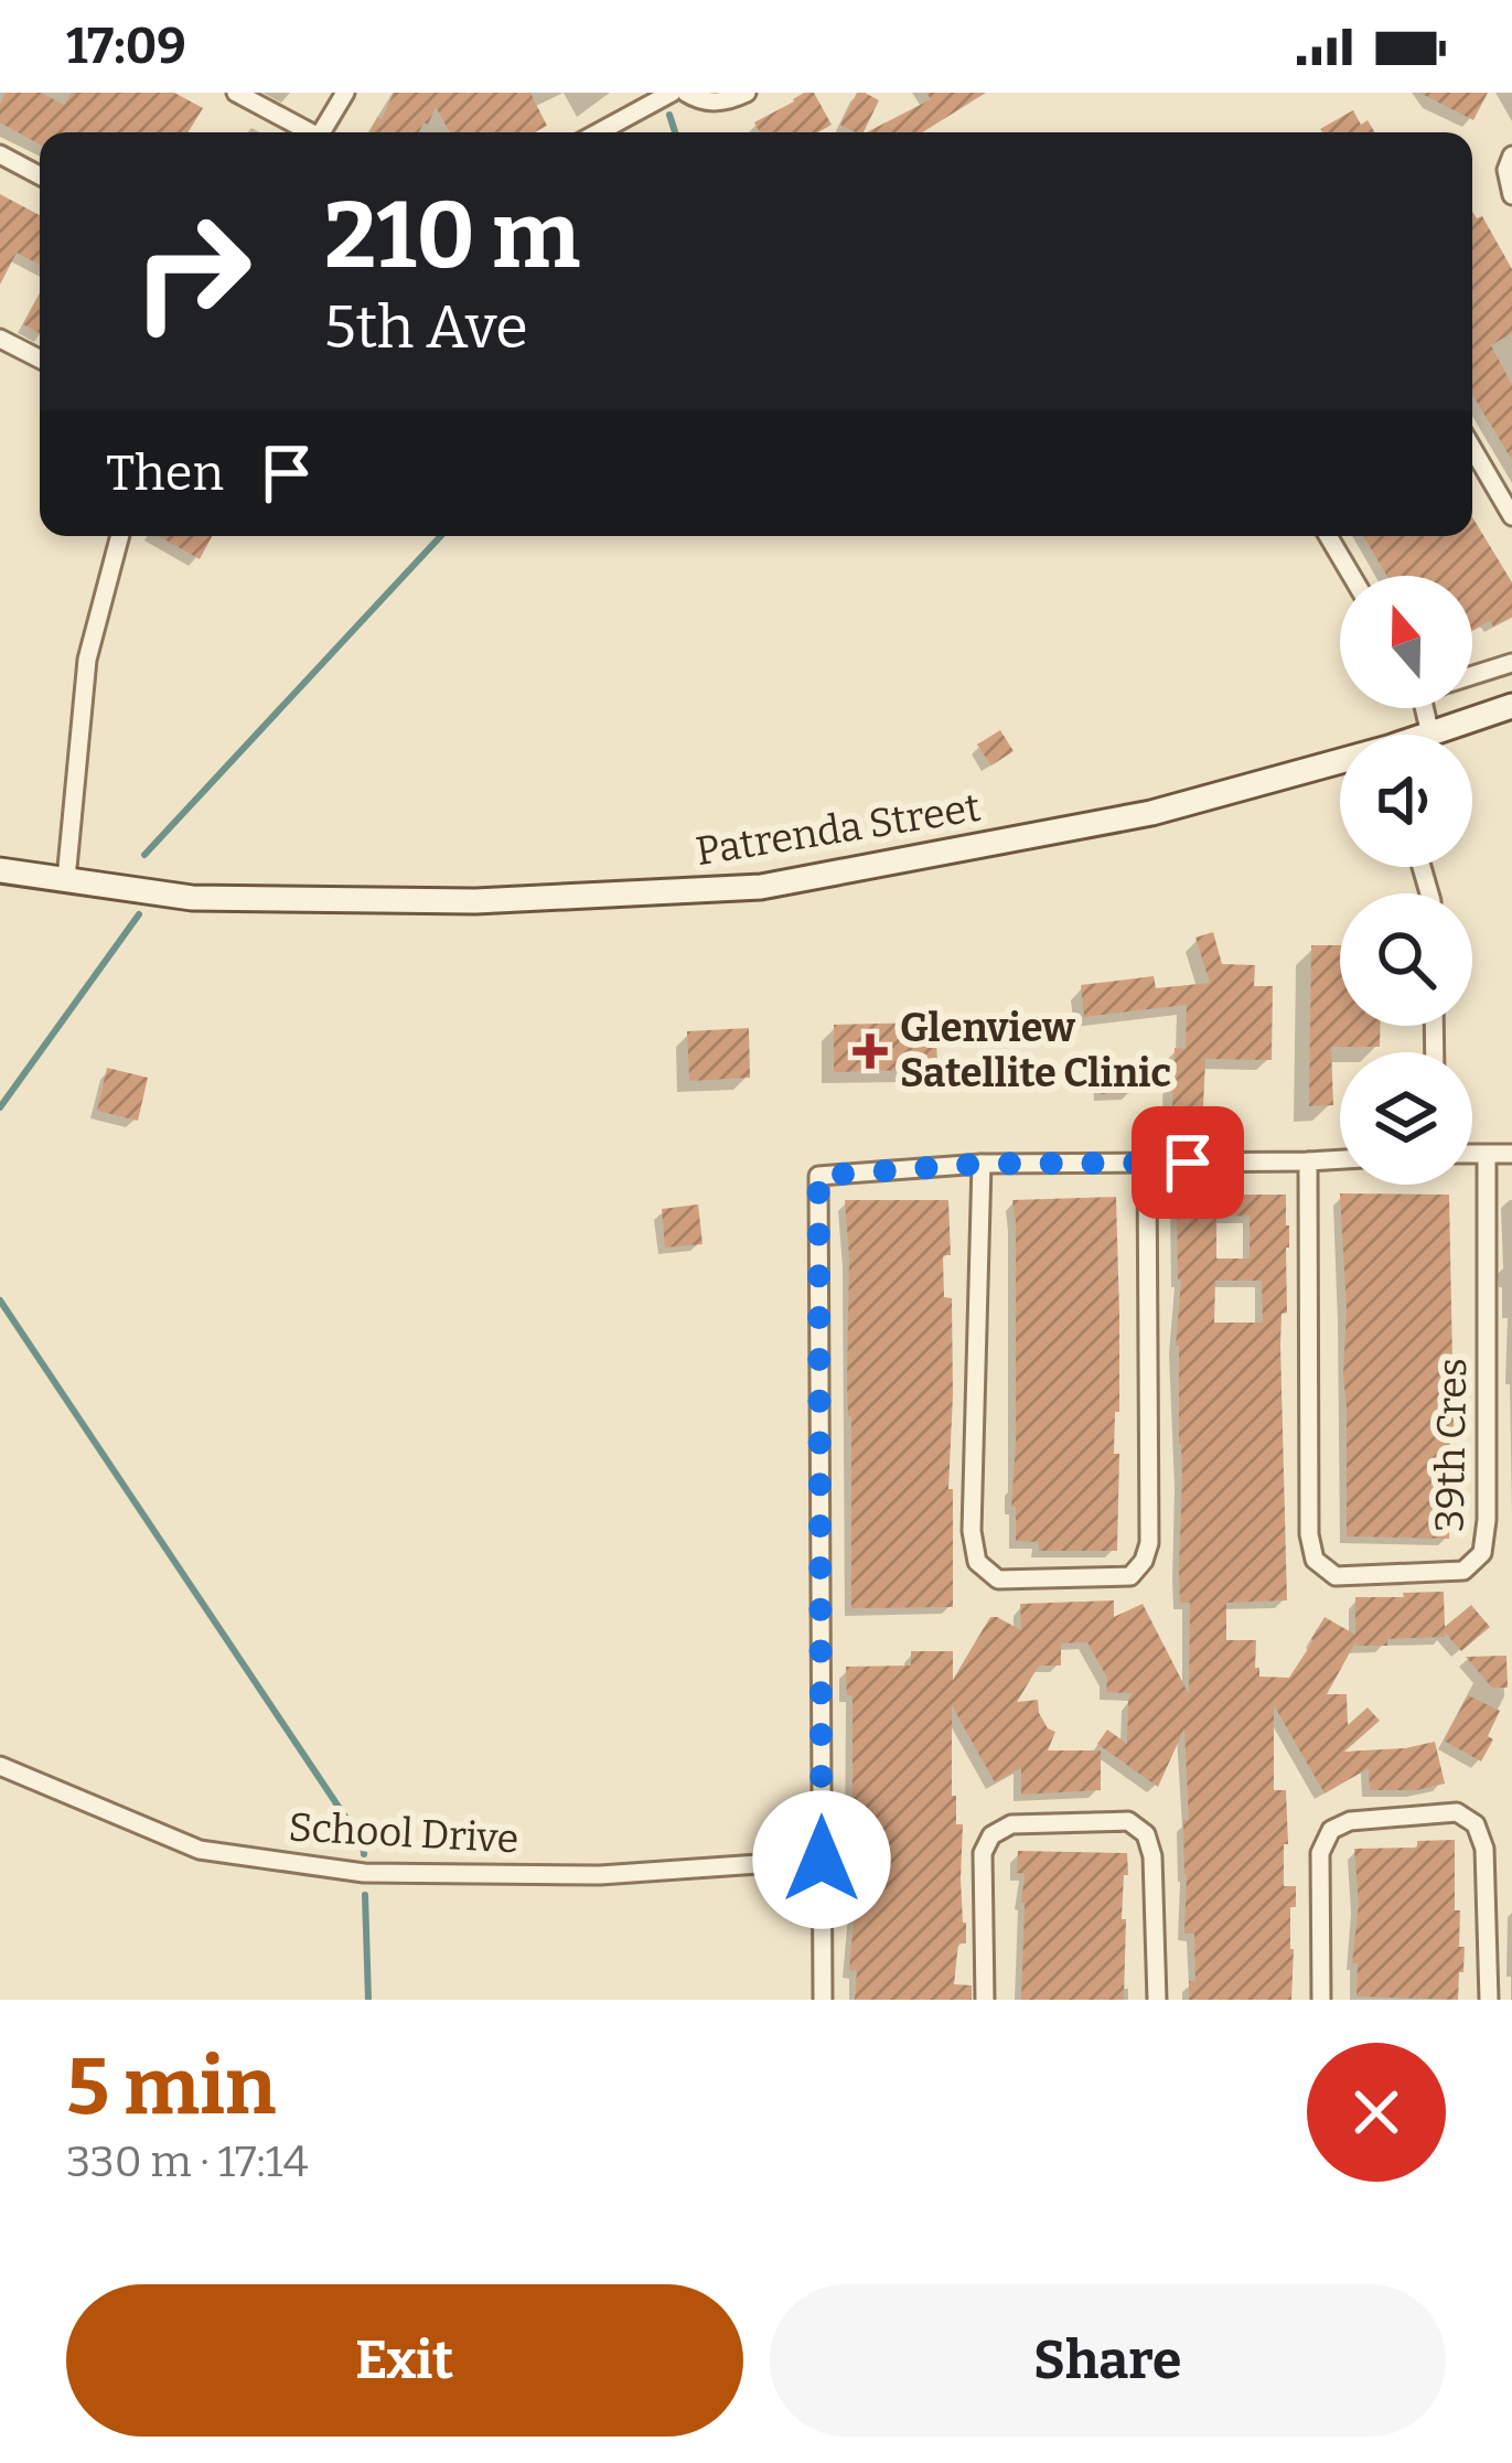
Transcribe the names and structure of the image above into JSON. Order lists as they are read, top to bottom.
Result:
{
  "streets": {
    "street": ["Patrenda Street", "39th Cres", "School Drive"]
  },
  "places": {
    "health": ["Glenview Satellite Clinic"]
  },
  "north": "top",
  "page": {
    "status": "17:09",
    "turn": ["210 m", "5th Ave"],
    "then": "Then",
    "heading": ["5 min", "330 m · 17:14"],
    "buttons": ["Exit", "Share"]
  }
}
